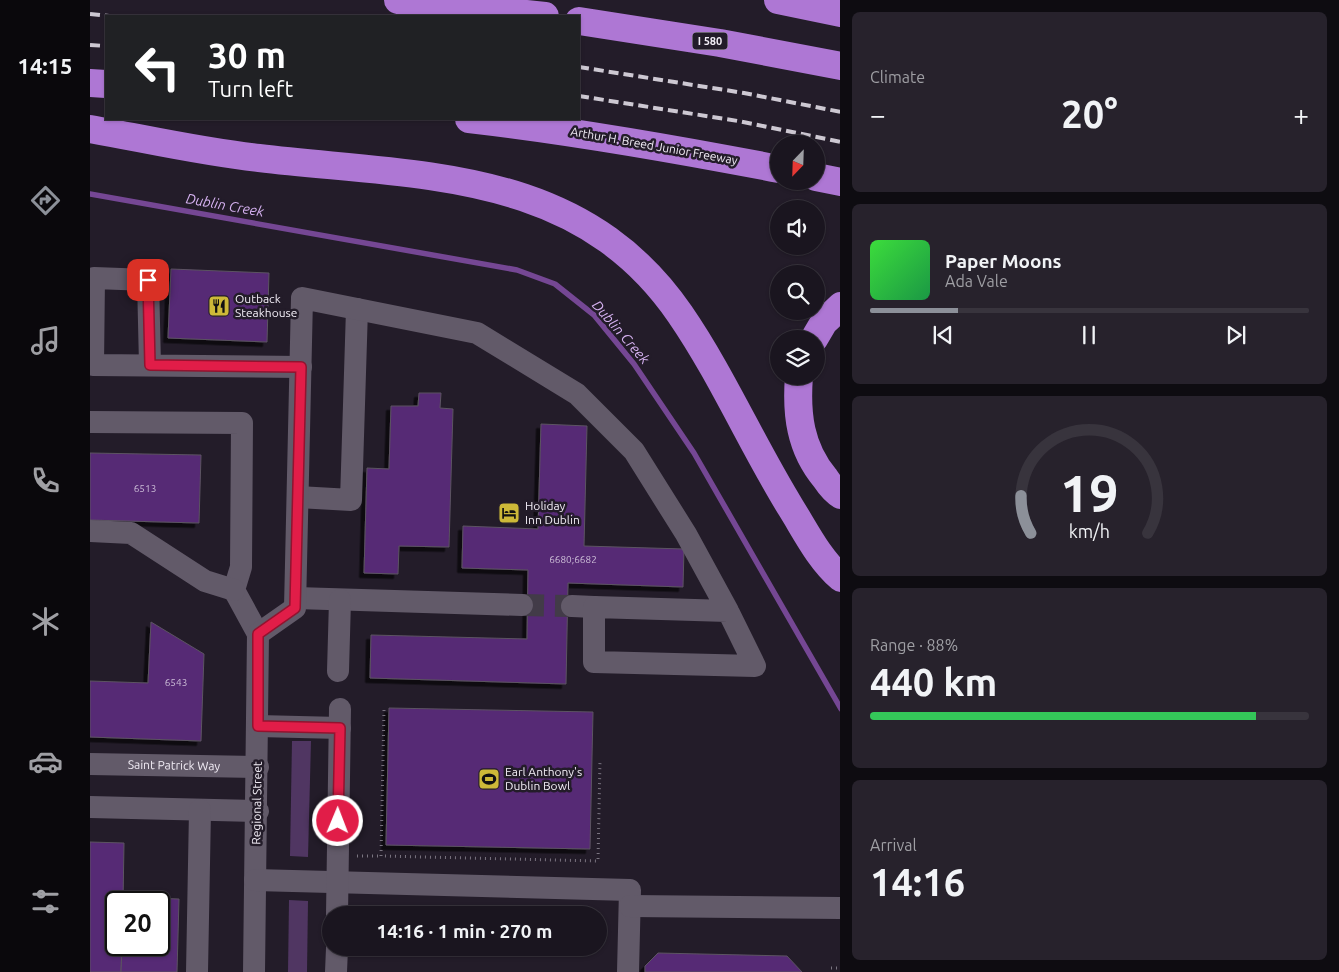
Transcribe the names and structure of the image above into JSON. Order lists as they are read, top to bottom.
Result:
{
  "streets": {
    "highway": ["I 580", "Arthur H. Breed Junior Freeway"],
    "street": ["Saint Patrick Way", "Regional Street"]
  },
  "crossings": [
    ["Saint Patrick Way", "Regional Street"]
  ],
  "water": ["Dublin Creek"],
  "places": {
    "restaurant": ["Outback Steakhouse"],
    "hotel": ["Holiday Inn Dublin"],
    "sports": ["Earl Anthony's Dublin Bowl"]
  },
  "house_numbers": ["6513", "6680;6682", "6543"],
  "north": "bottom left",
  "page": {
    "tabs": "14:15",
    "tile": [
      "Climate",
      ["Range · 88%", "440 km"],
      ["Arrival", "14:16"]
    ],
    "turn": ["30 m", "Turn left"],
    "heat": ["−", "20°", "+"],
    "song": ["Paper Moons", "Ada Vale"],
    "limit": "20",
    "trip": "14:16 · 1 min · 270 m",
    "gauge": ["19", "km/h"]
  }
}
